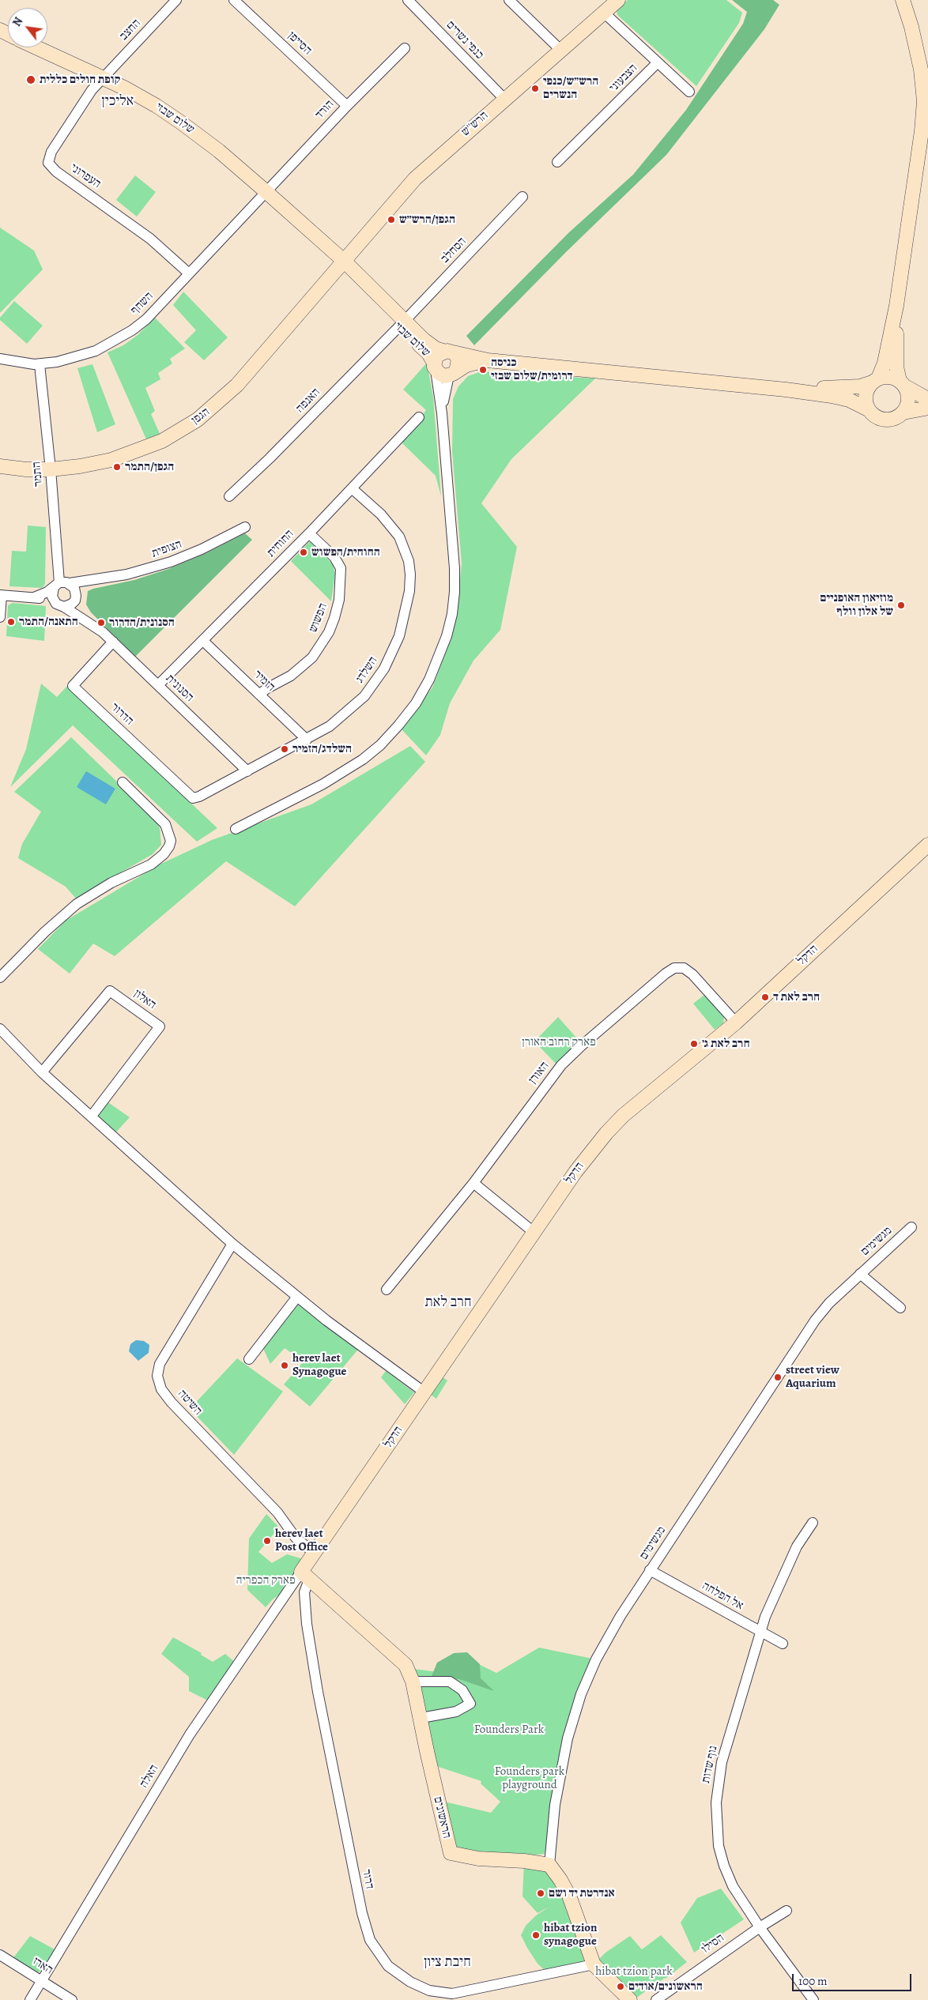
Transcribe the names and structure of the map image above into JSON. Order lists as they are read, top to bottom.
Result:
{
  "streets": {
    "street": [
      "החצב",
      "כנפי נשרים",
      "הסייפן",
      "הצבעוני",
      "הורד",
      "שלום שבזי",
      "הרש''ש",
      "העפרוני",
      "הסחלב",
      "השחף",
      "האנפה",
      "הגפן",
      "התמר",
      "החוחית",
      "הצופית",
      "הפשוש",
      "השלדג",
      "הזמיר",
      "הסנונית",
      "הדרור",
      "הדקל",
      "האלון",
      "האורן",
      "מגשימים",
      "השיטה",
      "אל הפלחה",
      "נוף שדות",
      "האלה",
      "הראשונים",
      "דרור",
      "הסילו",
      "הארז"
    ]
  },
  "crossings": [
    ["החצב", "שלום שבזי"],
    ["החצב", "העפרוני"],
    ["כנפי נשרים", "הרש''ש"],
    ["הסייפן", "הורד"],
    ["הצבעוני", "הרש''ש"],
    ["הורד", "שלום שבזי"],
    ["הורד", "השחף"],
    ["שלום שבזי", "הרש''ש"],
    ["שלום שבזי", "העפרוני"],
    ["שלום שבזי", "הסחלב"],
    ["שלום שבזי", "השחף"],
    ["שלום שבזי", "האנפה"],
    ["שלום שבזי", "הגפן"],
    ["הרש''ש", "הגפן"],
    ["העפרוני", "השחף"],
    ["הסחלב", "האנפה"],
    ["השחף", "התמר"],
    ["הגפן", "התמר"],
    ["התמר", "הצופית"],
    ["התמר", "הסנונית"],
    ["החוחית", "הפשוש"],
    ["החוחית", "השלדג"],
    ["החוחית", "הזמיר"],
    ["החוחית", "הסנונית"],
    ["הצופית", "הסנונית"],
    ["הפשוש", "הזמיר"],
    ["השלדג", "הזמיר"],
    ["השלדג", "הסנונית"],
    ["השלדג", "הדרור"],
    ["הסנונית", "הדרור"],
    ["הדקל", "האורן"],
    ["הדקל", "השיטה"],
    ["הדקל", "האלה"],
    ["הדקל", "הראשונים"],
    ["הדקל", "דרור"],
    ["מגשימים", "אל הפלחה"],
    ["מגשימים", "הראשונים"],
    ["אל הפלחה", "נוף שדות"],
    ["נוף שדות", "הסילו"],
    ["האלה", "הראשונים"],
    ["האלה", "דרור"],
    ["האלה", "הארז"],
    ["הראשונים", "דרור"]
  ],
  "districts": ["אליכין", "חרב לאת", "חיבת ציון"],
  "parks": [
    "פארק רחוב האורן",
    "פארק הכפריה",
    "Founders Park",
    "Founders park playground",
    "hibat tzion park"
  ],
  "places": [
    "קופת חולים כללית",
    "הרש״ש/כנפי הנשרים",
    "הגפן/הרש״ש",
    "כניסה דרומית/שלום שבזי",
    "הגפן/התמר",
    "החוחית/הפשוש",
    "מוזיאון האופניים של אלון וולף",
    "התאנה/התמר",
    "הסנונית/הדרור",
    "השלדג/הזמיר",
    "חרב לאת ד",
    "חרב לאת ג׳",
    "herev laet Synagogue",
    "street view Aquarium",
    "herev laet Post Office",
    "אנדרטת יד ושם",
    "hibat tzion synagogue",
    "הראשונים/אודים"
  ],
  "scale_bar": "100 m",
  "north": "top left"
}
